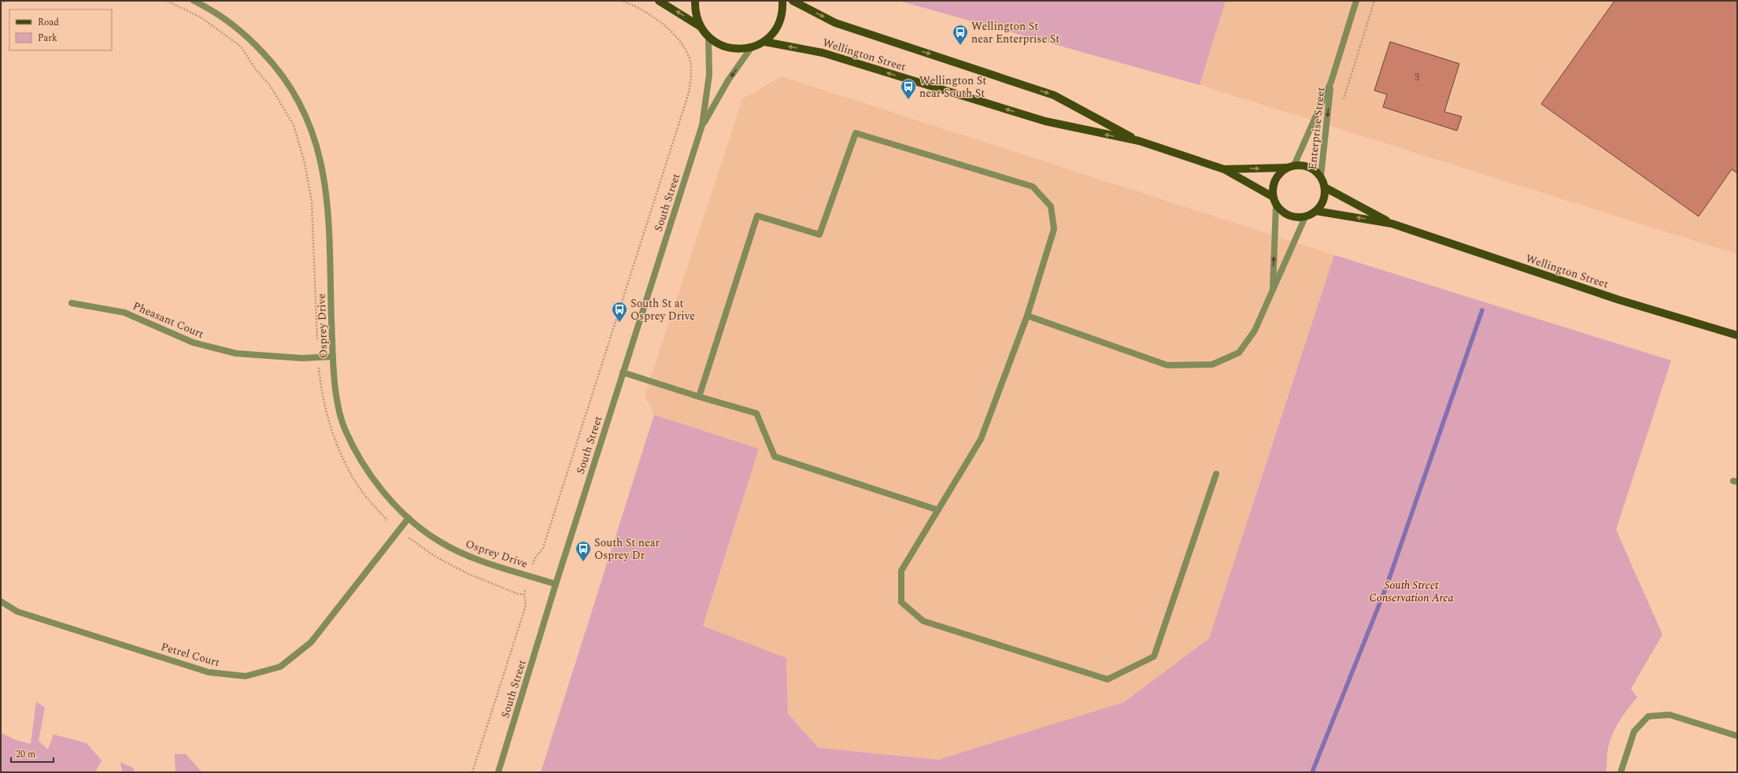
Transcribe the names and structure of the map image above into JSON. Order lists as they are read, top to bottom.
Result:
{
  "streets": {
    "main road": ["Wellington Street"],
    "street": [
      "Enterprise Street",
      "South Street",
      "Pheasant Court",
      "Osprey Drive",
      "Petrel Court"
    ]
  },
  "crossings": [
    ["Wellington Street", "Enterprise Street"],
    ["South Street", "Osprey Drive"],
    ["Pheasant Court", "Osprey Drive"],
    ["Osprey Drive", "Petrel Court"]
  ],
  "parks": ["South Street Conservation Area"],
  "places": {
    "bus stop": [
      "Wellington St near Enterprise St",
      "Wellington St near South St",
      "South St at Osprey Drive",
      "South St near Osprey Dr"
    ]
  },
  "house_numbers": ["3"],
  "legend": ["Road", "Park"],
  "scale_bar": "20 m"
}
